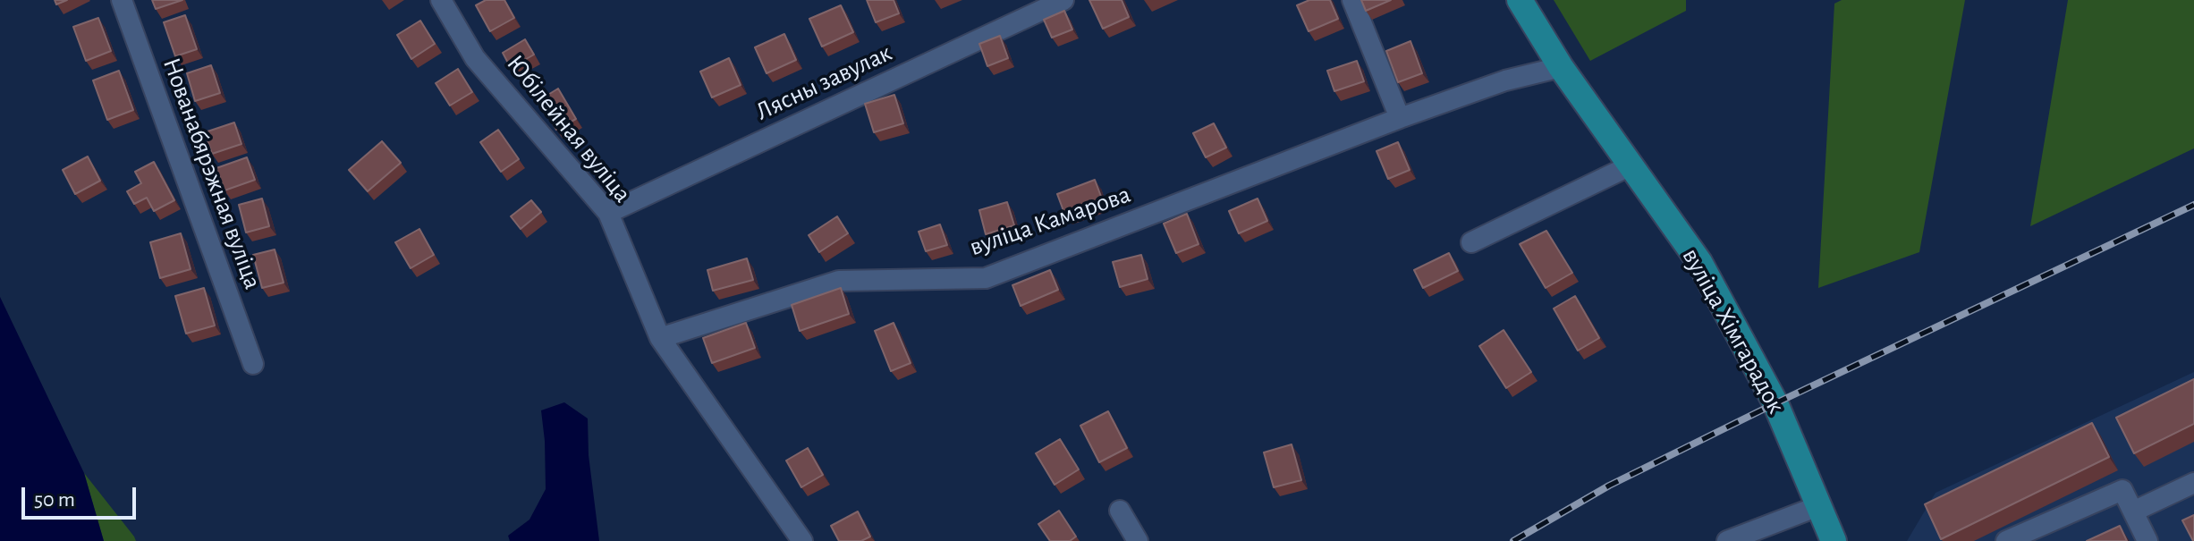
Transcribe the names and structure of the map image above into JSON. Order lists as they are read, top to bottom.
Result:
{
  "streets": {
    "main road": ["вуліца Хімгарадок"],
    "street": [
      "Лясны завулак",
      "Юбілейная вуліца",
      "Нованабярэжная вуліца",
      "вуліца Камарова"
    ]
  },
  "crossings": [
    ["Лясны завулак", "Юбілейная вуліца"],
    ["Юбілейная вуліца", "вуліца Камарова"],
    ["вуліца Камарова", "вуліца Хімгарадок"]
  ],
  "scale_bar": "50 m"
}
